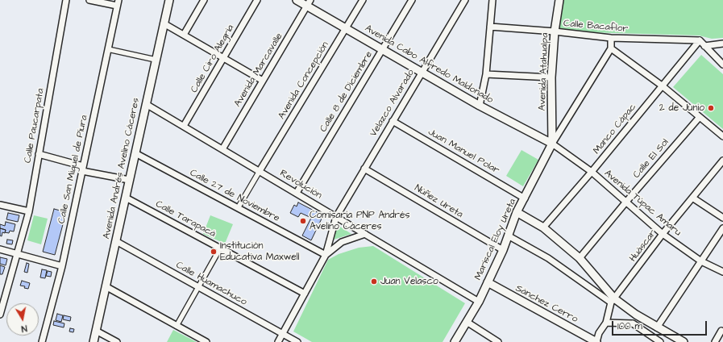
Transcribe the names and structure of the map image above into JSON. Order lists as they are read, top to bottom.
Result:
{
  "streets": {
    "street": [
      "Calle Bacaflor",
      "Calle Ciro Alegria",
      "Avenida Cabo Alfredo Maldonado",
      "Avenida Marcavalle",
      "Avenida Atahualpa",
      "Avenida Concepción",
      "Calle 8 de Diciembre",
      "Velazco Alvarado",
      "Calle Paucarpata",
      "Manco Cápac",
      "Juan Manuel Polar",
      "Calle El Sol",
      "Avenida Andrés Avelino Cáceres",
      "Calle San Miguel de Piura",
      "Revolución",
      "Calle 27 de Noviembre",
      "Núñez Ureta",
      "Avenida Túpac Amaru",
      "Calle Tarapacá",
      "Mariscal Eloy Ureta",
      "Huáscar",
      "Calle Huamachuco",
      "Sánchez Cerro"
    ]
  },
  "crossings": [
    ["Calle Bacaflor", "Avenida Atahualpa"],
    ["Calle Bacaflor", "Manco Cápac"],
    ["Calle Ciro Alegria", "Revolución"],
    ["Avenida Cabo Alfredo Maldonado", "Avenida Marcavalle"],
    ["Avenida Cabo Alfredo Maldonado", "Avenida Atahualpa"],
    ["Avenida Cabo Alfredo Maldonado", "Avenida Concepción"],
    ["Avenida Cabo Alfredo Maldonado", "Calle 8 de Diciembre"],
    ["Avenida Cabo Alfredo Maldonado", "Velazco Alvarado"],
    ["Avenida Cabo Alfredo Maldonado", "Avenida Túpac Amaru"],
    ["Avenida Cabo Alfredo Maldonado", "Mariscal Eloy Ureta"],
    ["Avenida Marcavalle", "Revolución"],
    ["Avenida Atahualpa", "Avenida Túpac Amaru"],
    ["Avenida Atahualpa", "Mariscal Eloy Ureta"],
    ["Avenida Concepción", "Revolución"],
    ["Calle 8 de Diciembre", "Revolución"],
    ["Velazco Alvarado", "Juan Manuel Polar"],
    ["Velazco Alvarado", "Revolución"],
    ["Velazco Alvarado", "Calle 27 de Noviembre"],
    ["Velazco Alvarado", "Núñez Ureta"],
    ["Manco Cápac", "Avenida Túpac Amaru"],
    ["Juan Manuel Polar", "Mariscal Eloy Ureta"],
    ["Calle El Sol", "Avenida Túpac Amaru"],
    ["Avenida Andrés Avelino Cáceres", "Revolución"],
    ["Avenida Andrés Avelino Cáceres", "Calle 27 de Noviembre"],
    ["Avenida Andrés Avelino Cáceres", "Calle Tarapacá"],
    ["Avenida Andrés Avelino Cáceres", "Calle Huamachuco"],
    ["Revolución", "Mariscal Eloy Ureta"],
    ["Núñez Ureta", "Mariscal Eloy Ureta"],
    ["Avenida Túpac Amaru", "Mariscal Eloy Ureta"],
    ["Avenida Túpac Amaru", "Huáscar"],
    ["Mariscal Eloy Ureta", "Sánchez Cerro"]
  ],
  "places": [
    "2 de Junio",
    "Comisaría PNP Andrés Avelino Cáceres",
    "Institución Educativa Maxwell",
    "Juan Velasco"
  ],
  "scale_bar": "100 m",
  "north": "bottom"
}
